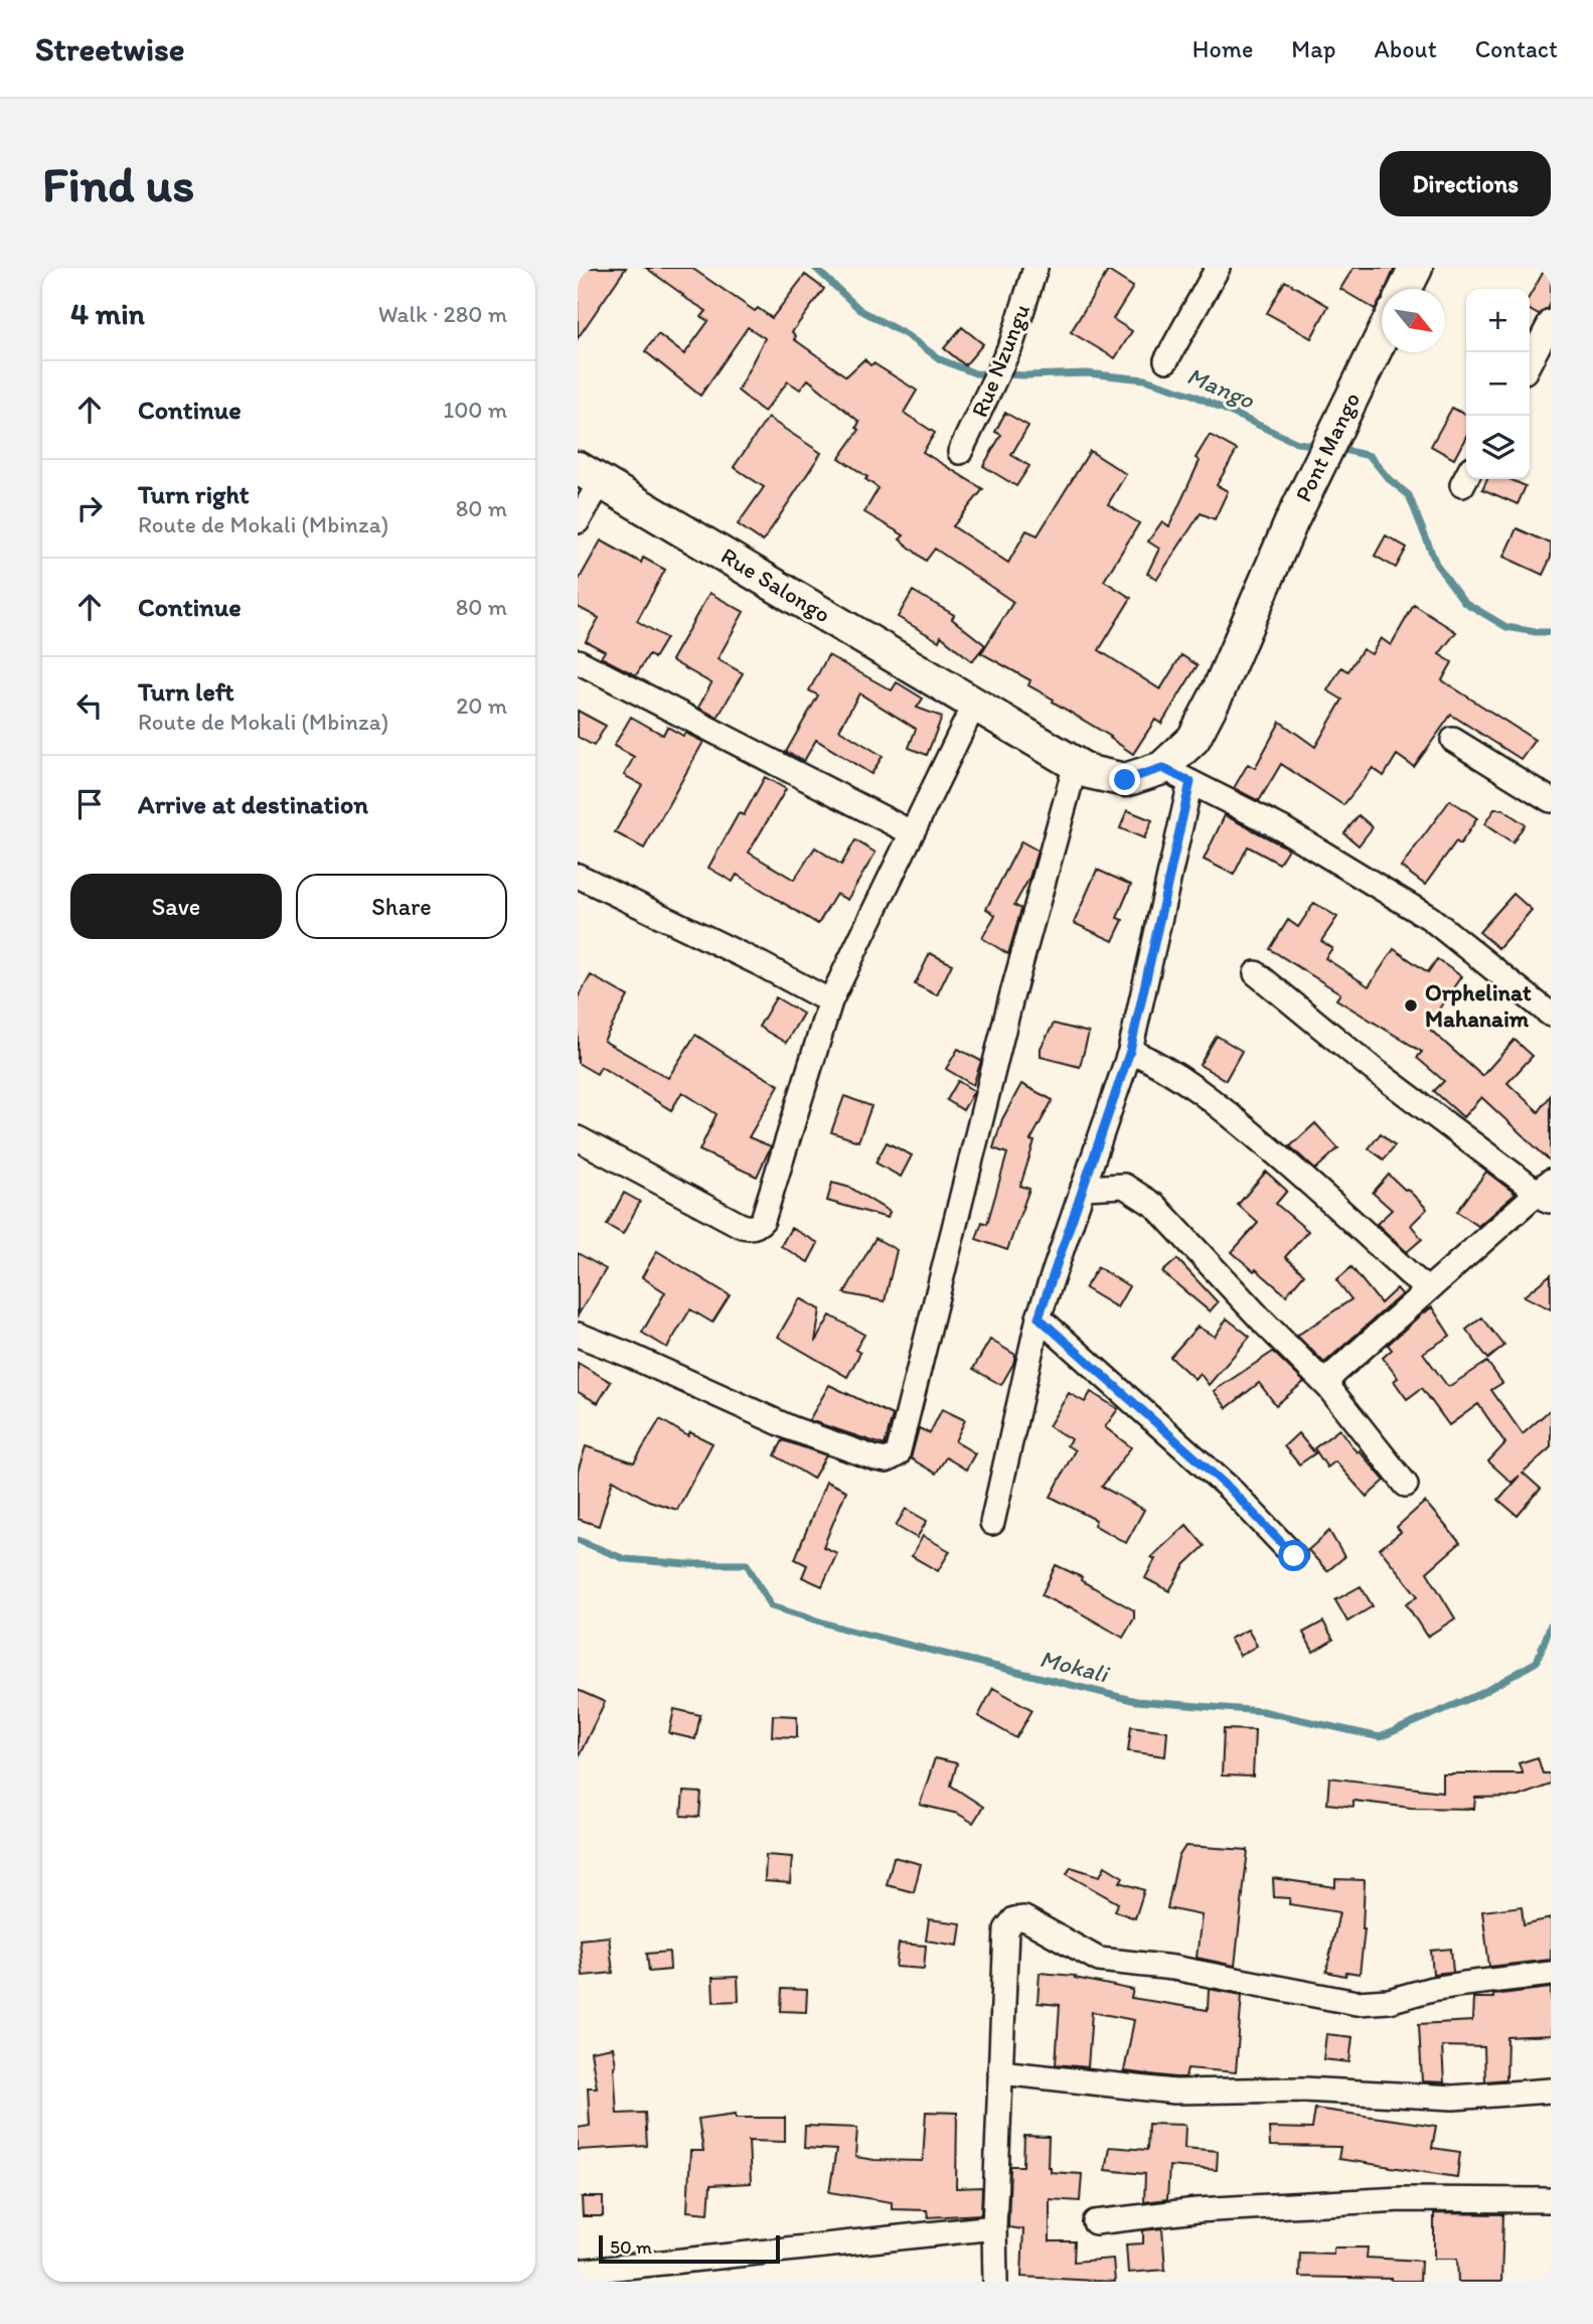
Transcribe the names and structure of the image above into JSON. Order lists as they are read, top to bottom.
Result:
{
  "streets": {
    "street": ["Rue Nzungu", "Pont Mango", "Rue Salongo"]
  },
  "crossings": [
    ["Pont Mango", "Rue Salongo"]
  ],
  "water": ["Mango", "Mokali"],
  "places": ["Orphelinat Mahanaim"],
  "scale_bar": "50 m",
  "north": "bottom right",
  "page": {
    "header": "Streetwise",
    "nav": [
      "Home",
      "Map",
      "About",
      "Contact"
    ],
    "buttons": [
      "Directions",
      ["Save", "Share"]
    ],
    "title": "Find us",
    "heading": ["4 min", "Walk · 280 m"],
    "map_buttons": ["+", "−"],
    "list": [
      ["Continue", "100 m"],
      ["Turn right", "Route de Mokali (Mbinza)", "80 m"],
      ["Continue", "80 m"],
      ["Turn left", "Route de Mokali (Mbinza)", "20 m"],
      "Arrive at destination"
    ],
    "scale": "50 m"
  }
}
